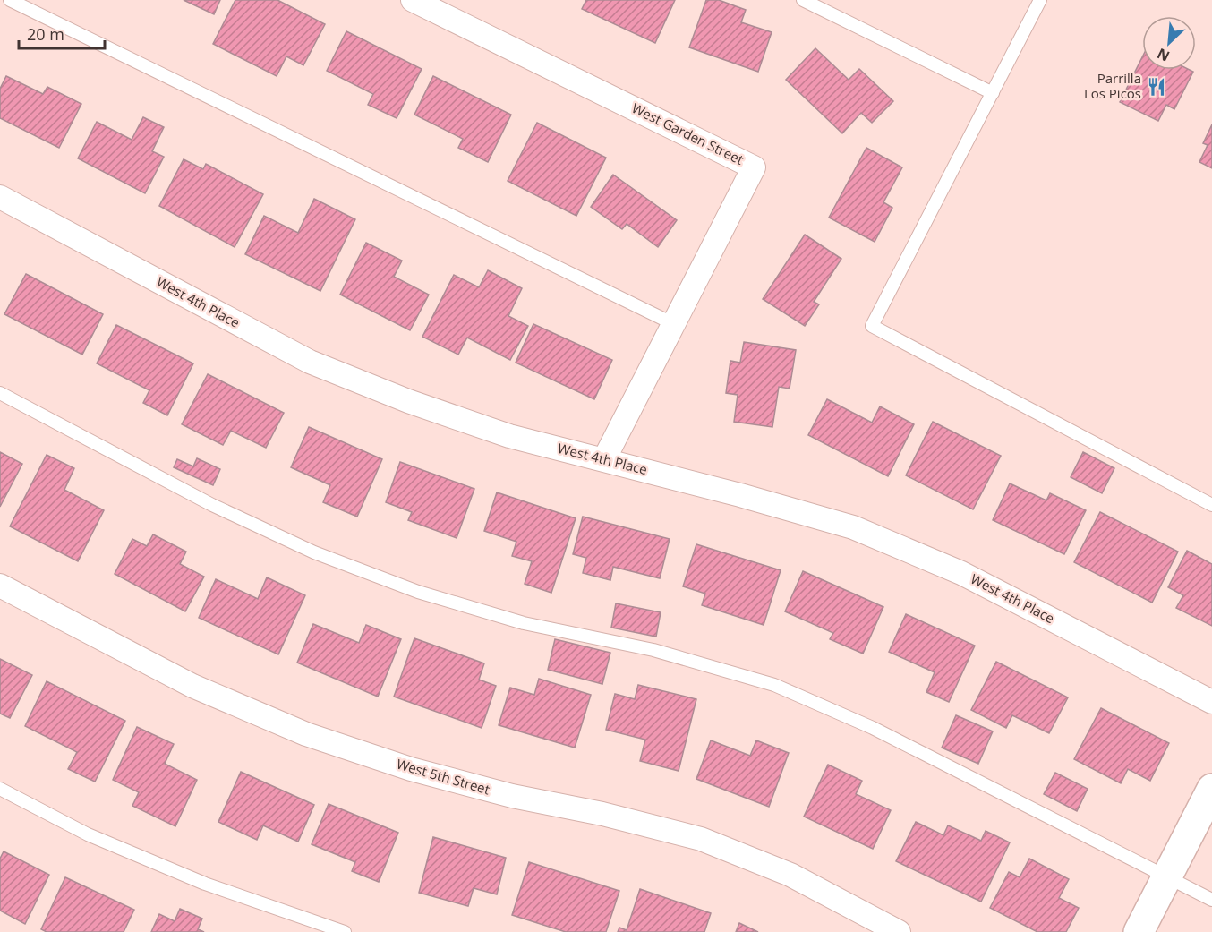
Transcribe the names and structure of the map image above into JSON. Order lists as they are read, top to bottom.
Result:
{
  "streets": {
    "street": ["West Garden Street", "West 4th Place", "West 5th Street"]
  },
  "crossings": [
    ["West Garden Street", "West 4th Place"]
  ],
  "places": {
    "restaurant": ["Parrilla Los Picos"]
  },
  "scale_bar": "20 m",
  "north": "bottom left"
}
